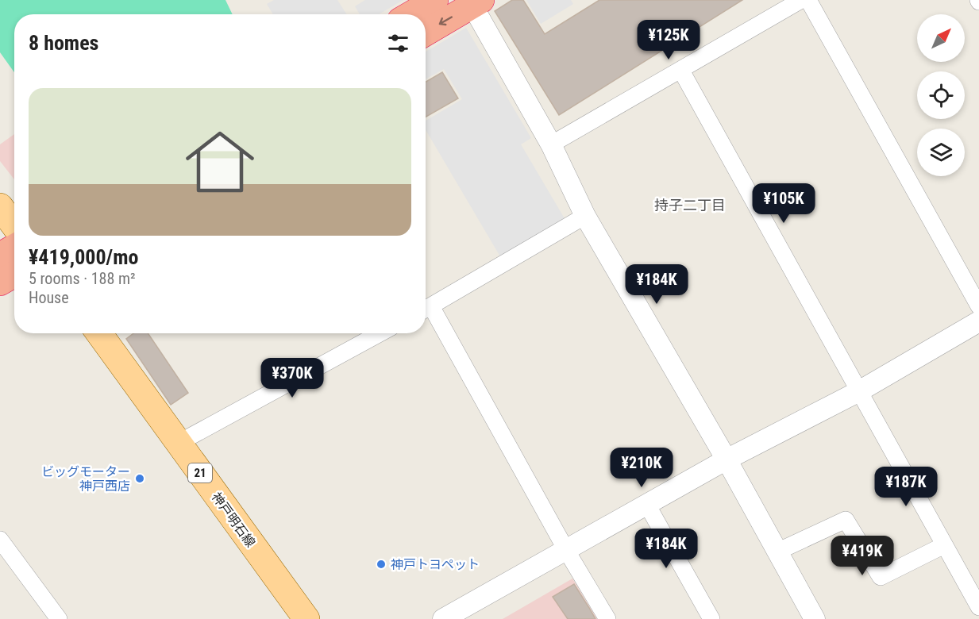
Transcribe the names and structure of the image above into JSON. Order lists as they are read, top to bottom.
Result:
{
  "streets": {
    "main road": ["21", "神戸明石線"]
  },
  "districts": ["持子二丁目"],
  "places": ["ビッグモーター 神戸西店", "神戸トヨペット"],
  "north": "top right",
  "page": {
    "heading": "8 homes",
    "price": [
      "¥125K",
      "¥105K",
      "¥184K",
      "¥370K",
      "¥210K",
      "¥187K",
      "¥184K",
      "¥419K"
    ],
    "list": [
      {
        "name": "¥419,000/mo",
        "note": "5 rooms · 188 m² · House"
      }
    ]
  }
}
